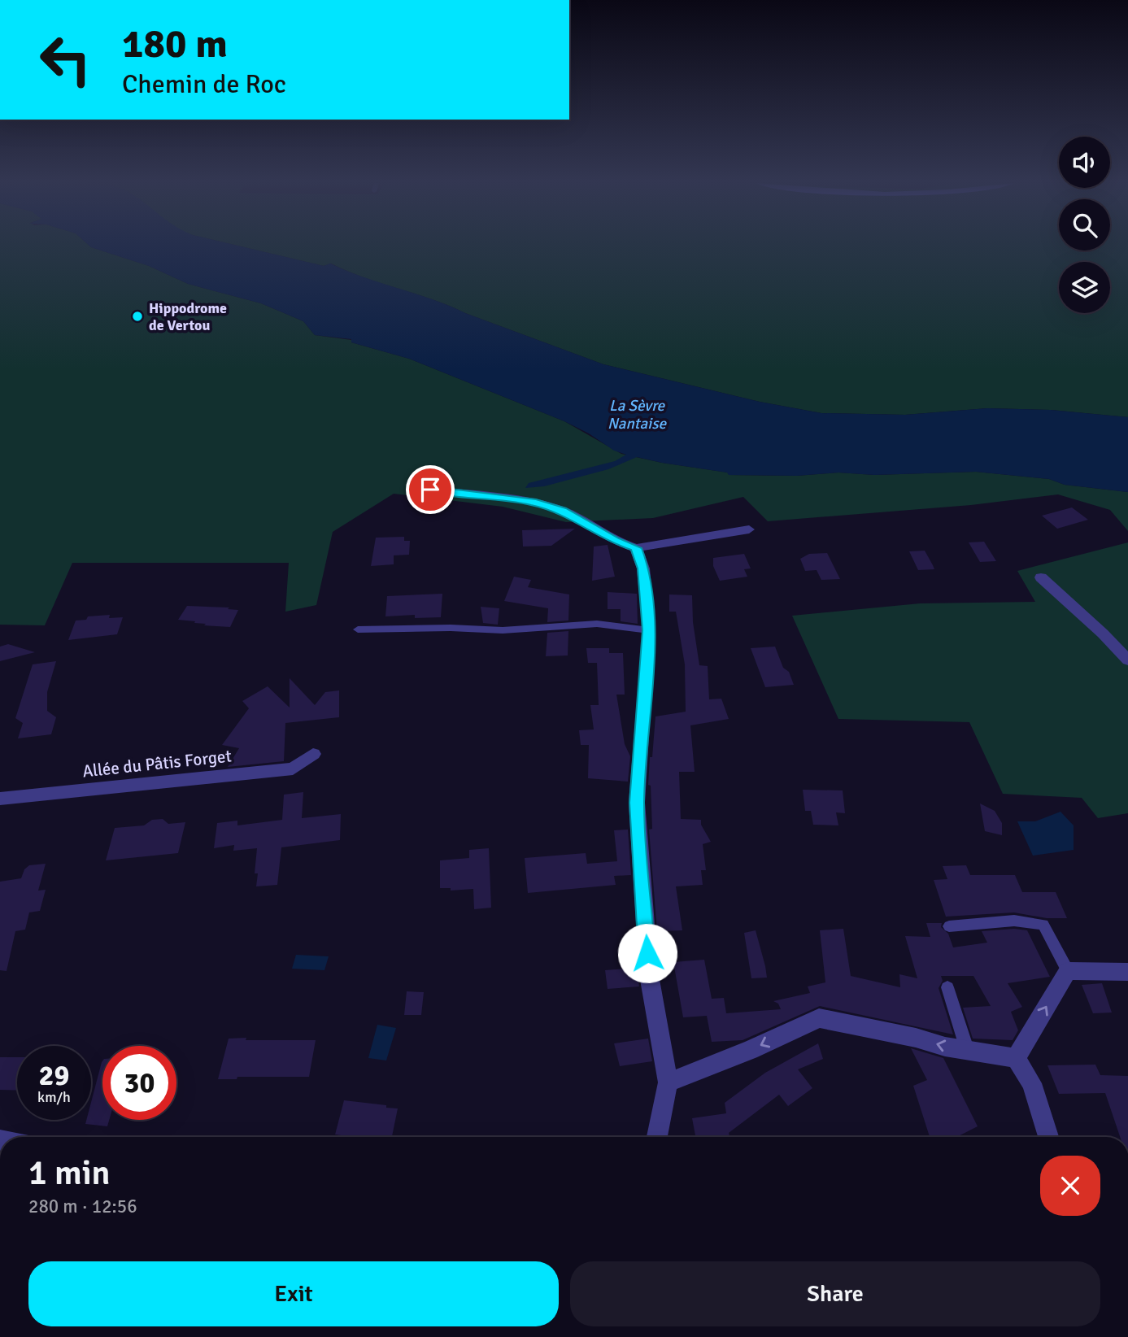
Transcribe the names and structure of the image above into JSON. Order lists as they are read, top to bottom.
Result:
{
  "streets": {
    "street": ["Allée du Pâtis Forget"]
  },
  "water": ["La Sèvre Nantaise"],
  "places": ["Hippodrome de Vertou"],
  "page": {
    "turn": ["180 m", "Chemin de Roc"],
    "speed": "29 km/h",
    "limit": "30",
    "heading": ["1 min", "280 m · 12:56"],
    "buttons": ["Exit", "Share"]
  }
}
